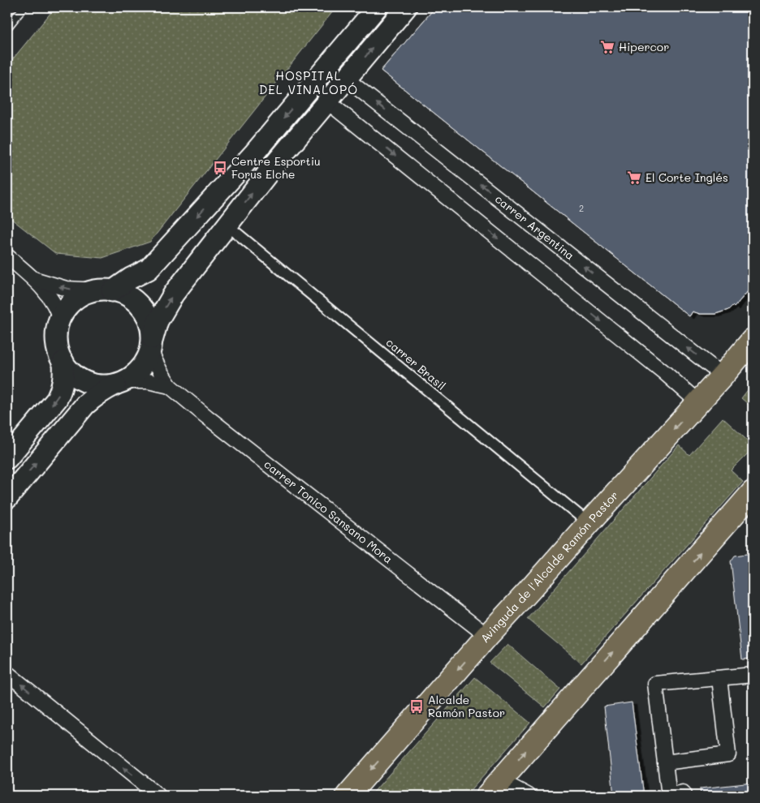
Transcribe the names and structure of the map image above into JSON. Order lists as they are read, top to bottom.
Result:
{
  "streets": {
    "main road": ["Avinguda de l'Alcalde Ramón Pastor"],
    "street": ["carrer Argentina", "carrer Brasil", "carrer Tonico Sansano Mora"]
  },
  "crossings": [
    ["carrer Argentina", "Avinguda de l'Alcalde Ramón Pastor"],
    ["carrer Brasil", "Avinguda de l'Alcalde Ramón Pastor"],
    ["carrer Tonico Sansano Mora", "Avinguda de l'Alcalde Ramón Pastor"]
  ],
  "districts": ["HOSPITAL DEL VINALOPÓ"],
  "places": {
    "supermarket": ["Hipercor", "El Corte Inglés"],
    "bus stop": ["Centre Esportiu Forus Elche", "Alcalde Ramón Pastor"]
  },
  "house_numbers": ["2"]
}
